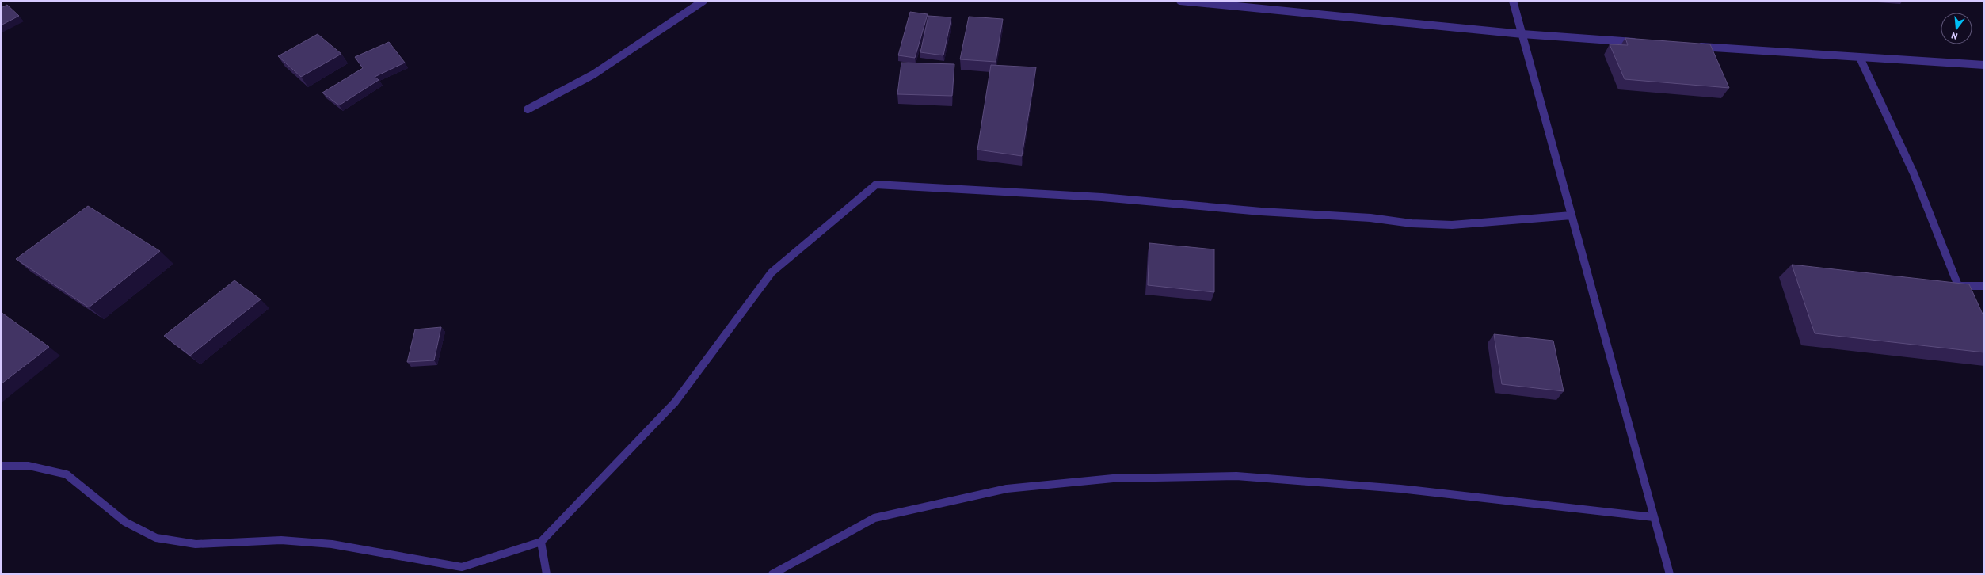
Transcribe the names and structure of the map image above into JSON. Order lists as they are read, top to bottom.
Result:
{
  "north": "bottom"
}
